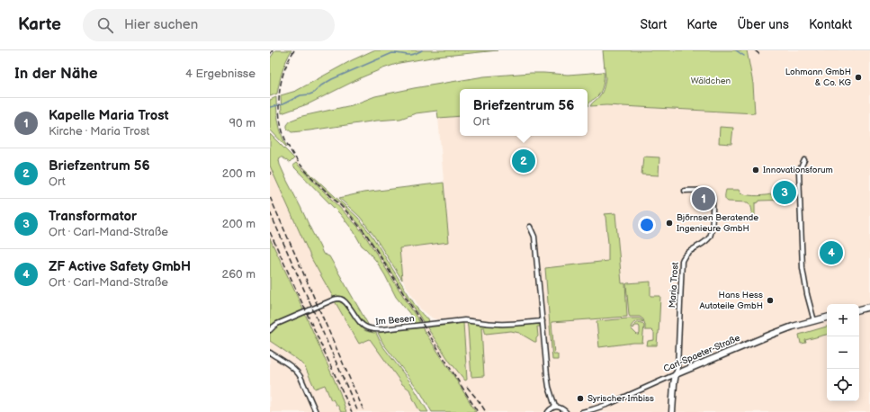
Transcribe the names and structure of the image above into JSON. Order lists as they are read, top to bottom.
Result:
{
  "streets": {
    "street": ["Maria Trost", "Im Besen", "Carl-Spaeter-Straße"]
  },
  "crossings": [
    ["Maria Trost", "Carl-Spaeter-Straße"]
  ],
  "parks": ["Wäldchen"],
  "places": [
    "Lohmann GmbH & Co. KG",
    "Innovationsforum",
    "Björnsen Beratende Ingenieure GmbH",
    "Hans Hess Autoteile GmbH",
    "Syrischer Imbiss"
  ],
  "page": {
    "header": "Karte",
    "search": "Hier suchen",
    "nav": [
      "Start",
      "Karte",
      "Über uns",
      "Kontakt"
    ],
    "heading": ["In der Nähe", "4 Ergebnisse"],
    "popup": ["Briefzentrum 56", "Ort"],
    "list": [
      {
        "mark": "1",
        "name": "Kapelle Maria Trost",
        "note": "Kirche · Maria Trost",
        "value": "90 m"
      },
      {
        "mark": "2",
        "name": "Briefzentrum 56",
        "note": "Ort",
        "value": "200 m"
      },
      {
        "mark": "3",
        "name": "Transformator",
        "note": "Ort · Carl-Mand-Straße",
        "value": "200 m"
      },
      {
        "mark": "4",
        "name": "ZF Active Safety GmbH",
        "note": "Ort · Carl-Mand-Straße",
        "value": "260 m"
      }
    ],
    "pins": [
      "2",
      "3",
      "1",
      "4"
    ],
    "map_buttons": ["+", "−"]
  }
}
